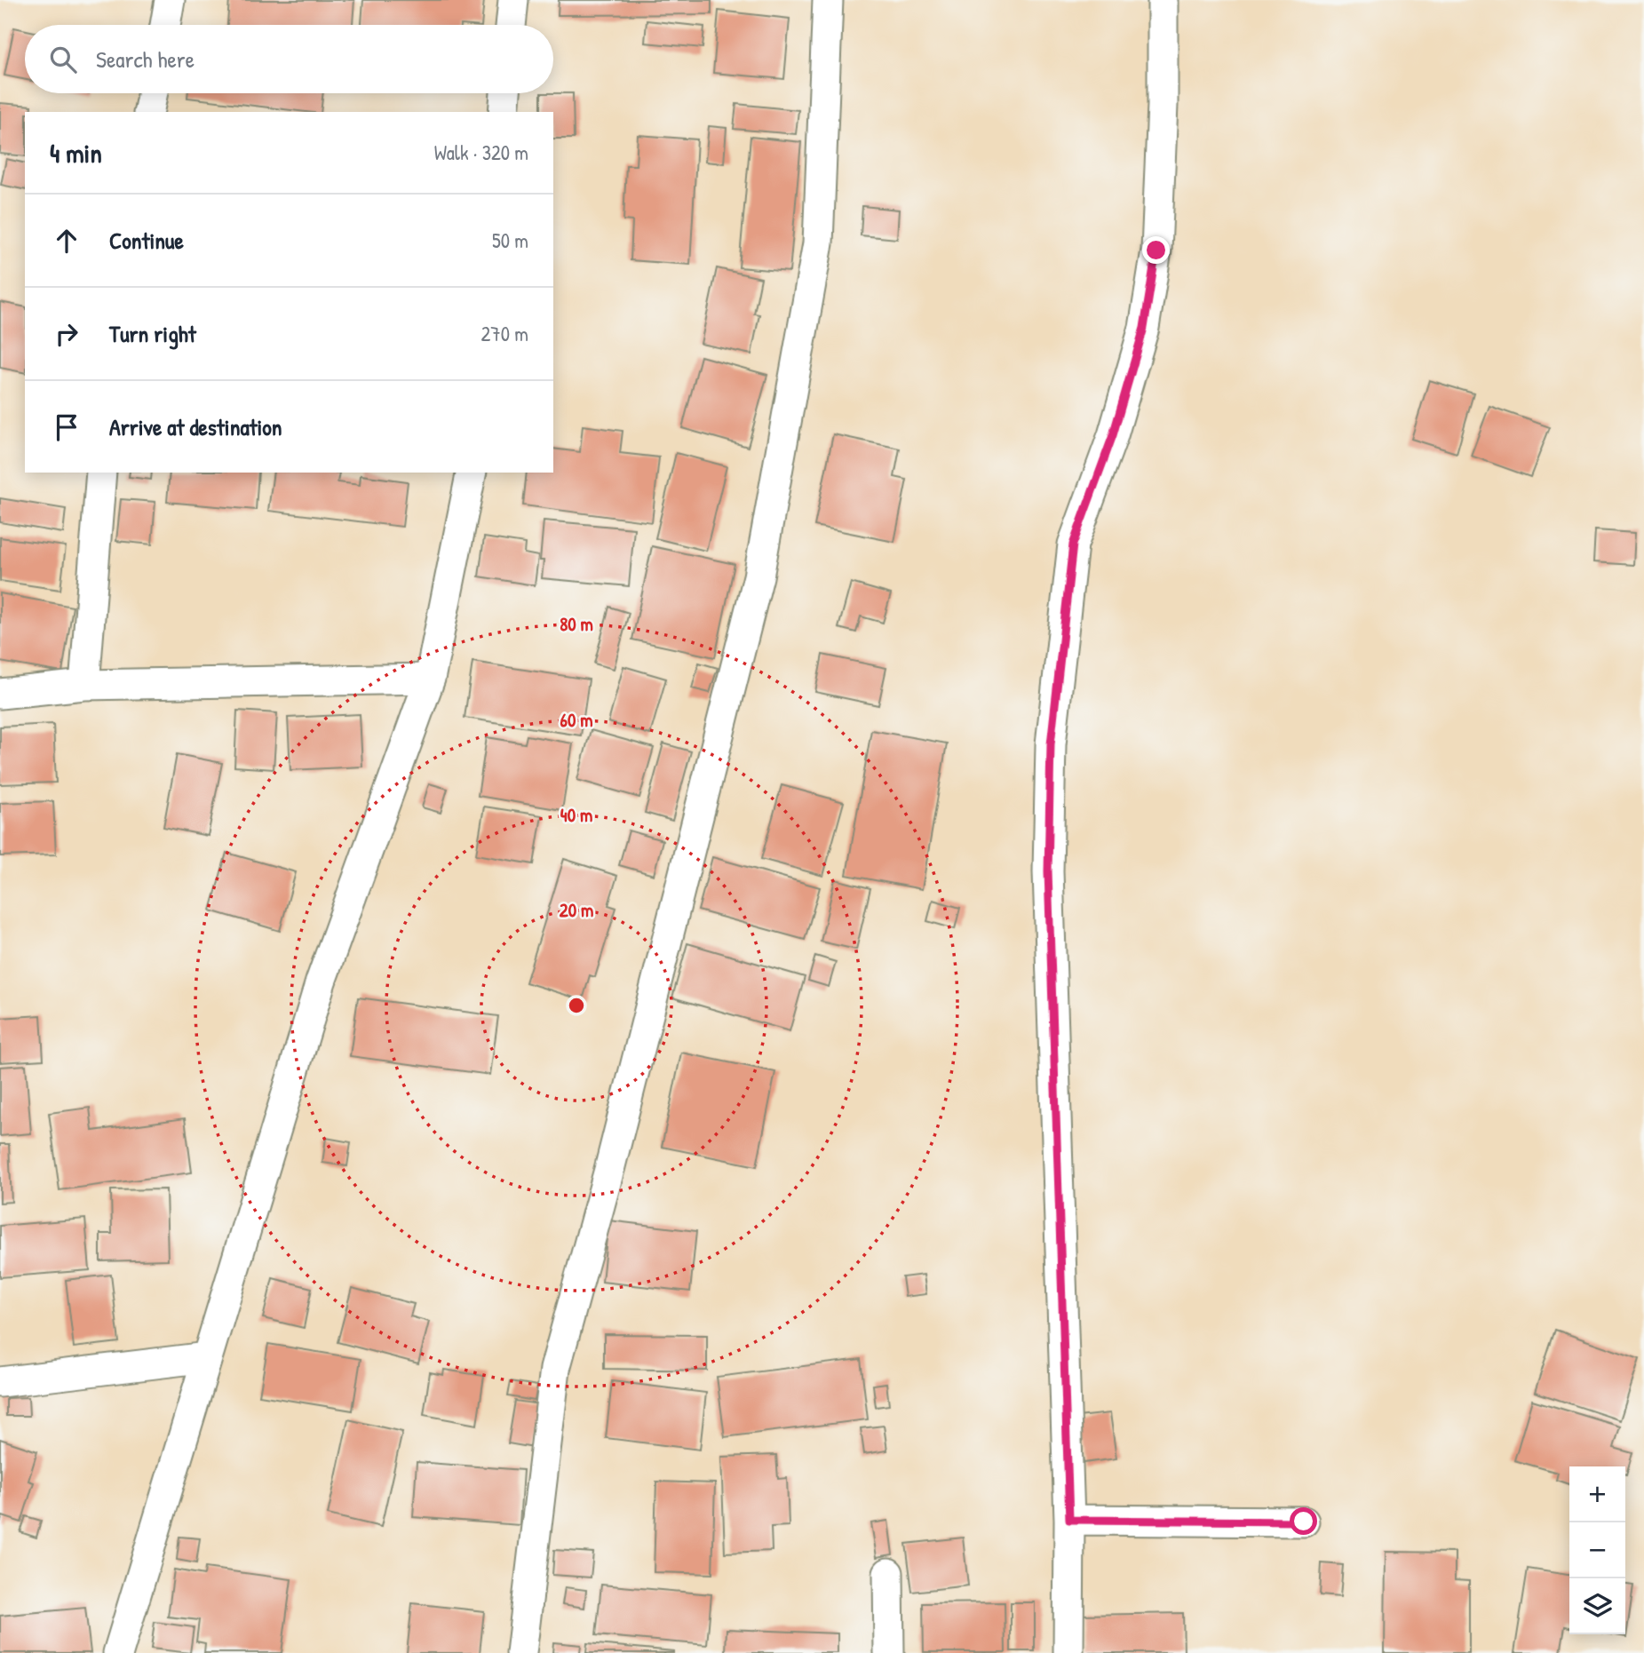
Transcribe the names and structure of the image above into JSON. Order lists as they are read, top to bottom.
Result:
{
  "page": {
    "search": "Search here",
    "heading": ["4 min", "Walk · 320 m"],
    "list": [
      ["Continue", "50 m"],
      ["Turn right", "270 m"],
      "Arrive at destination"
    ],
    "map_buttons": ["+", "−"]
  },
  "rings": [
    "80 m",
    "60 m",
    "40 m",
    "20 m"
  ]
}
